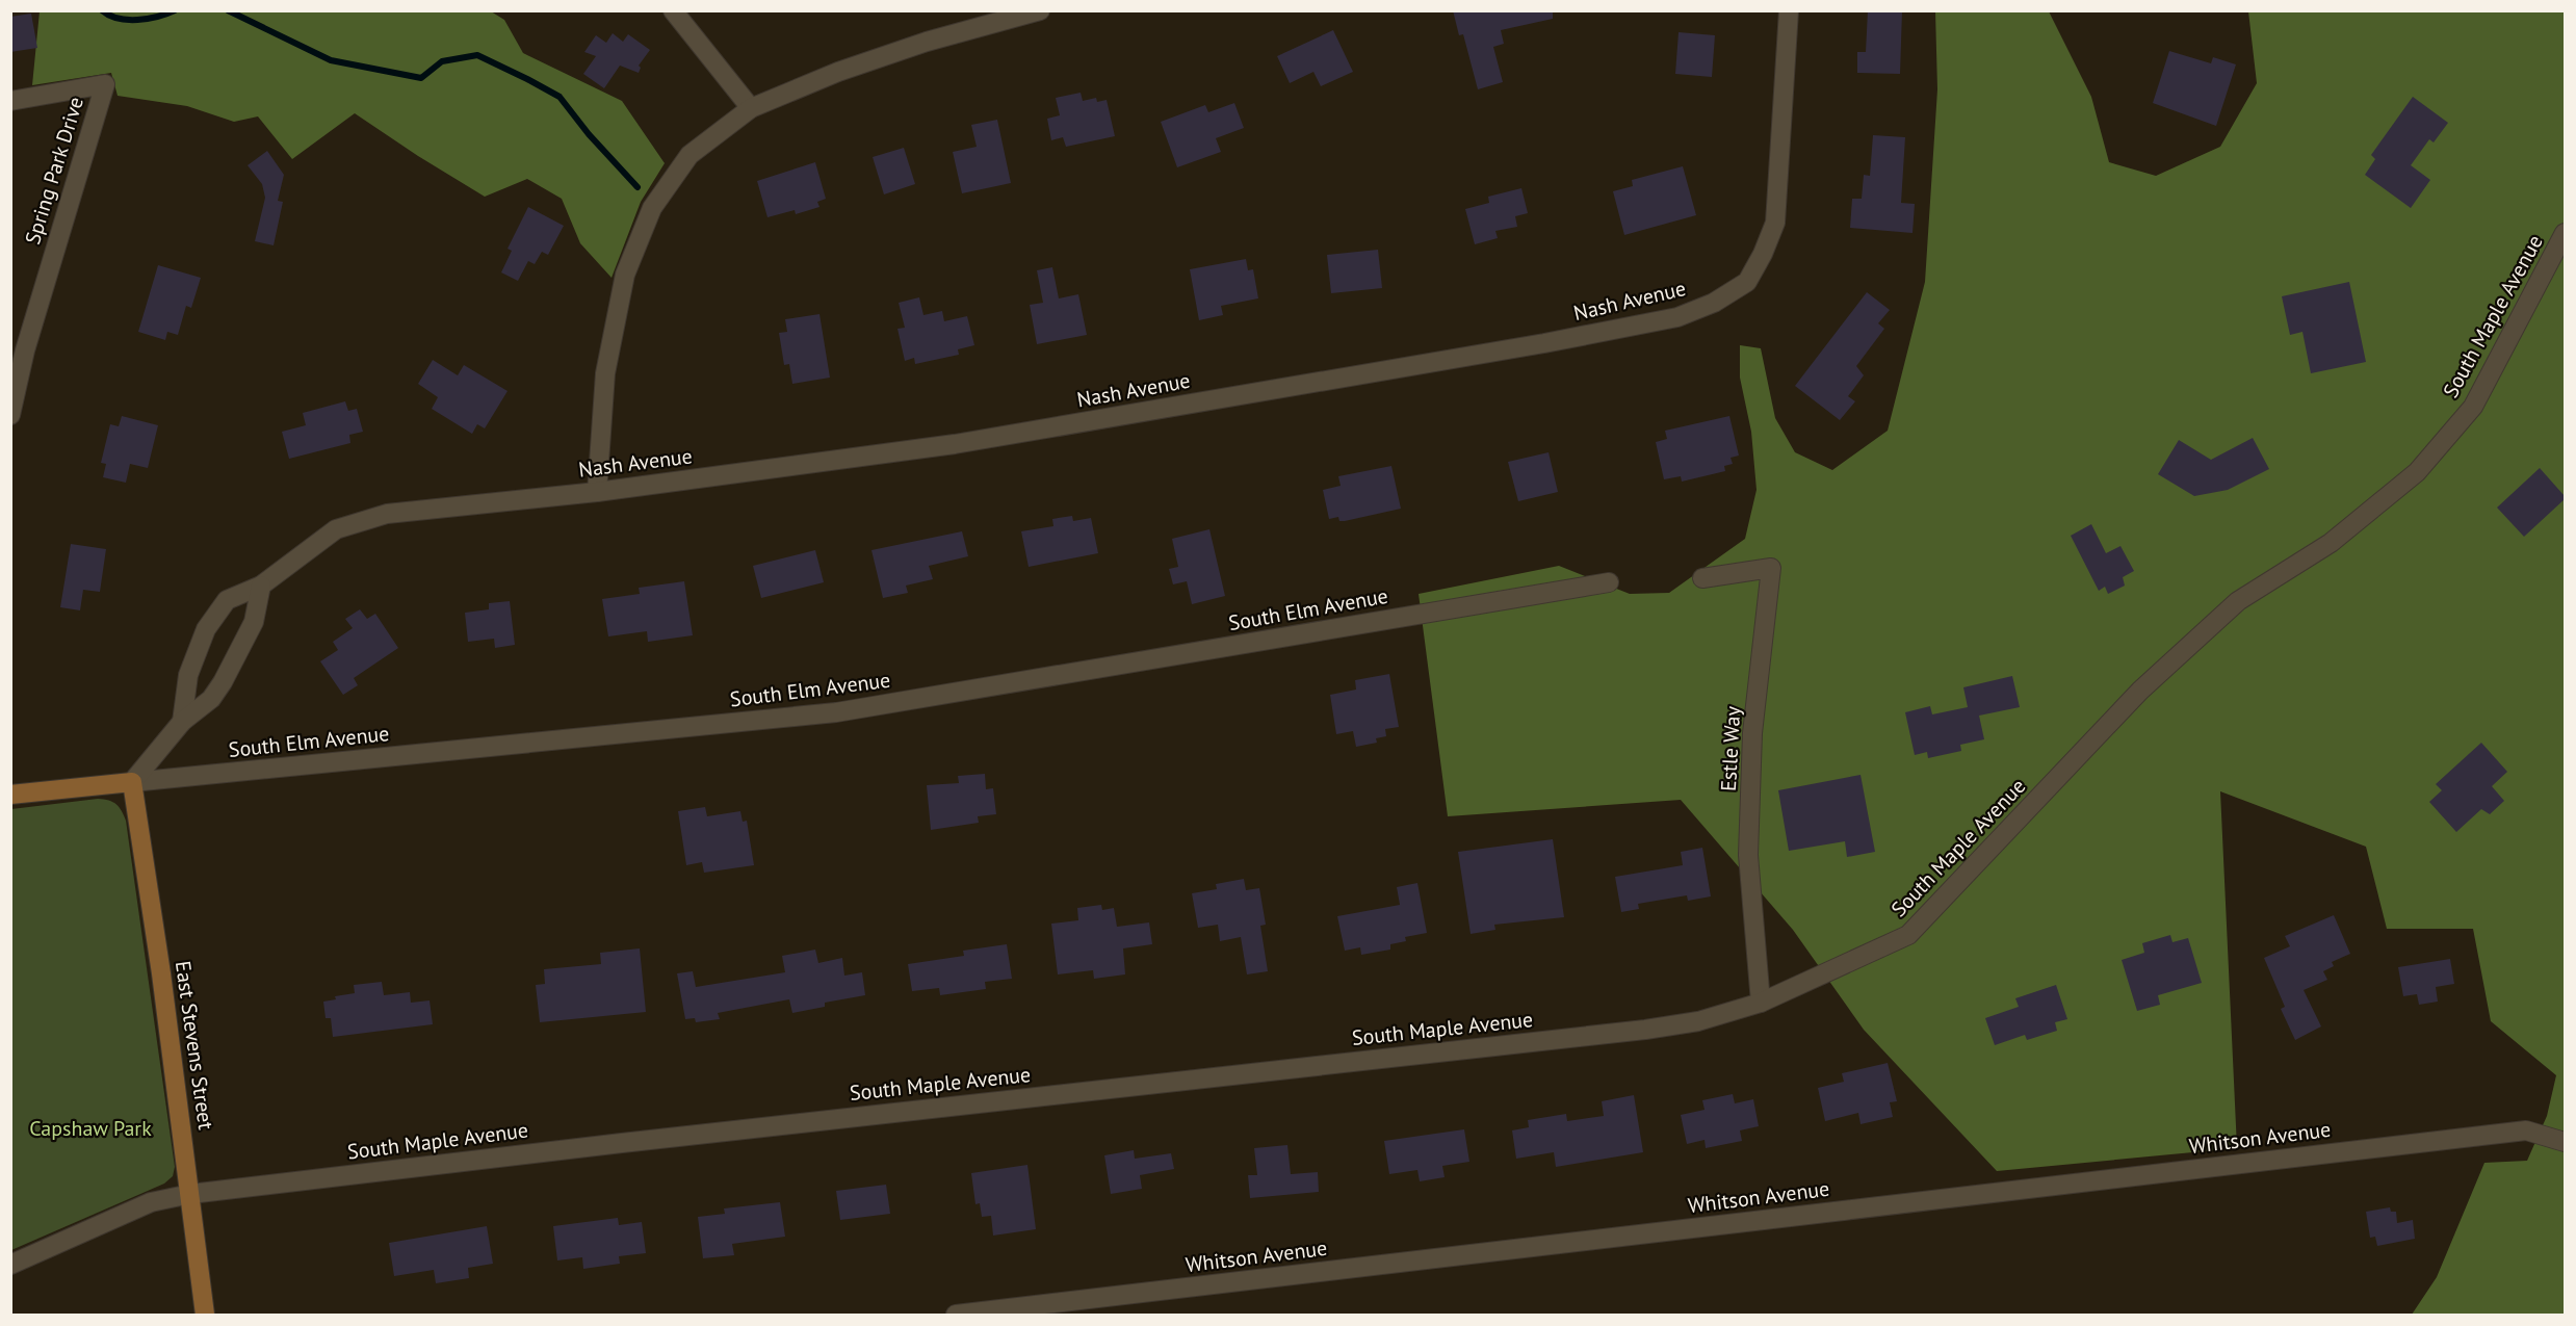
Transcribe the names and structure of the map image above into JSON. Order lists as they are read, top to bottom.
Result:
{
  "streets": {
    "street": [
      "Spring Park Drive",
      "Nash Avenue",
      "South Maple Avenue",
      "South Elm Avenue",
      "Estle Way",
      "East Stevens Street",
      "Whitson Avenue"
    ]
  },
  "crossings": [
    ["South Maple Avenue", "Estle Way"],
    ["South Maple Avenue", "East Stevens Street"],
    ["South Elm Avenue", "East Stevens Street"]
  ],
  "parks": ["Capshaw Park"]
}
